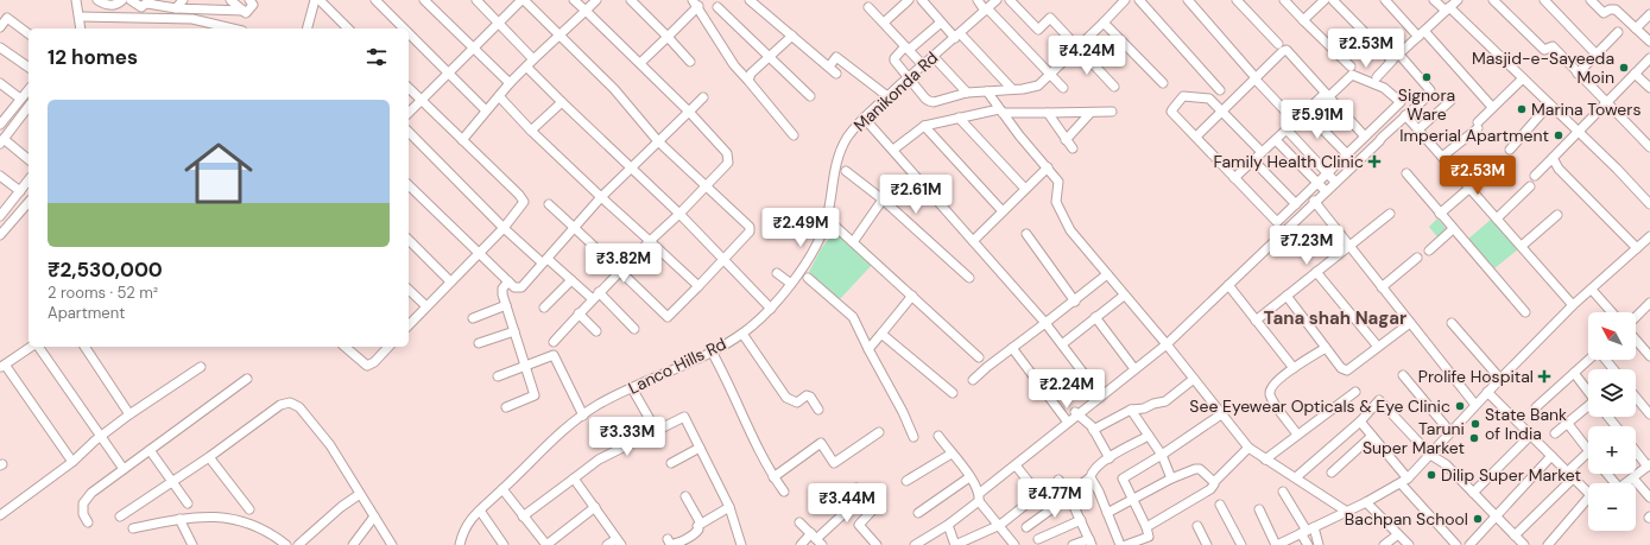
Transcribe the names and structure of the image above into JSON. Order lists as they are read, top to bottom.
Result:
{
  "streets": {
    "street": ["Manikonda Rd", "Lanco Hills Rd"]
  },
  "crossings": [
    ["Manikonda Rd", "Lanco Hills Rd"]
  ],
  "districts": ["Tana shah Nagar"],
  "places": {
    "other": [
      "Masjid-e-Sayeeda Moin",
      "Signora Ware",
      "Marina Towers",
      "Imperial Apartment",
      "See Eyewear Opticals & Eye Clinic",
      "State Bank of India",
      "Taruni Super Market",
      "Dilip Super Market",
      "Bachpan School"
    ],
    "health": ["Family Health Clinic", "Prolife Hospital"]
  },
  "north": "top left",
  "page": {
    "price": [
      "₹2.53M",
      "₹4.24M",
      "₹5.91M",
      "₹2.53M",
      "₹2.61M",
      "₹2.49M",
      "₹7.23M",
      "₹3.82M",
      "₹2.24M",
      "₹3.33M",
      "₹4.77M",
      "₹3.44M"
    ],
    "heading": "12 homes",
    "list": [
      {
        "name": "₹2,530,000",
        "note": "2 rooms · 52 m² · Apartment"
      }
    ],
    "map_buttons": ["+", "−"]
  }
}
